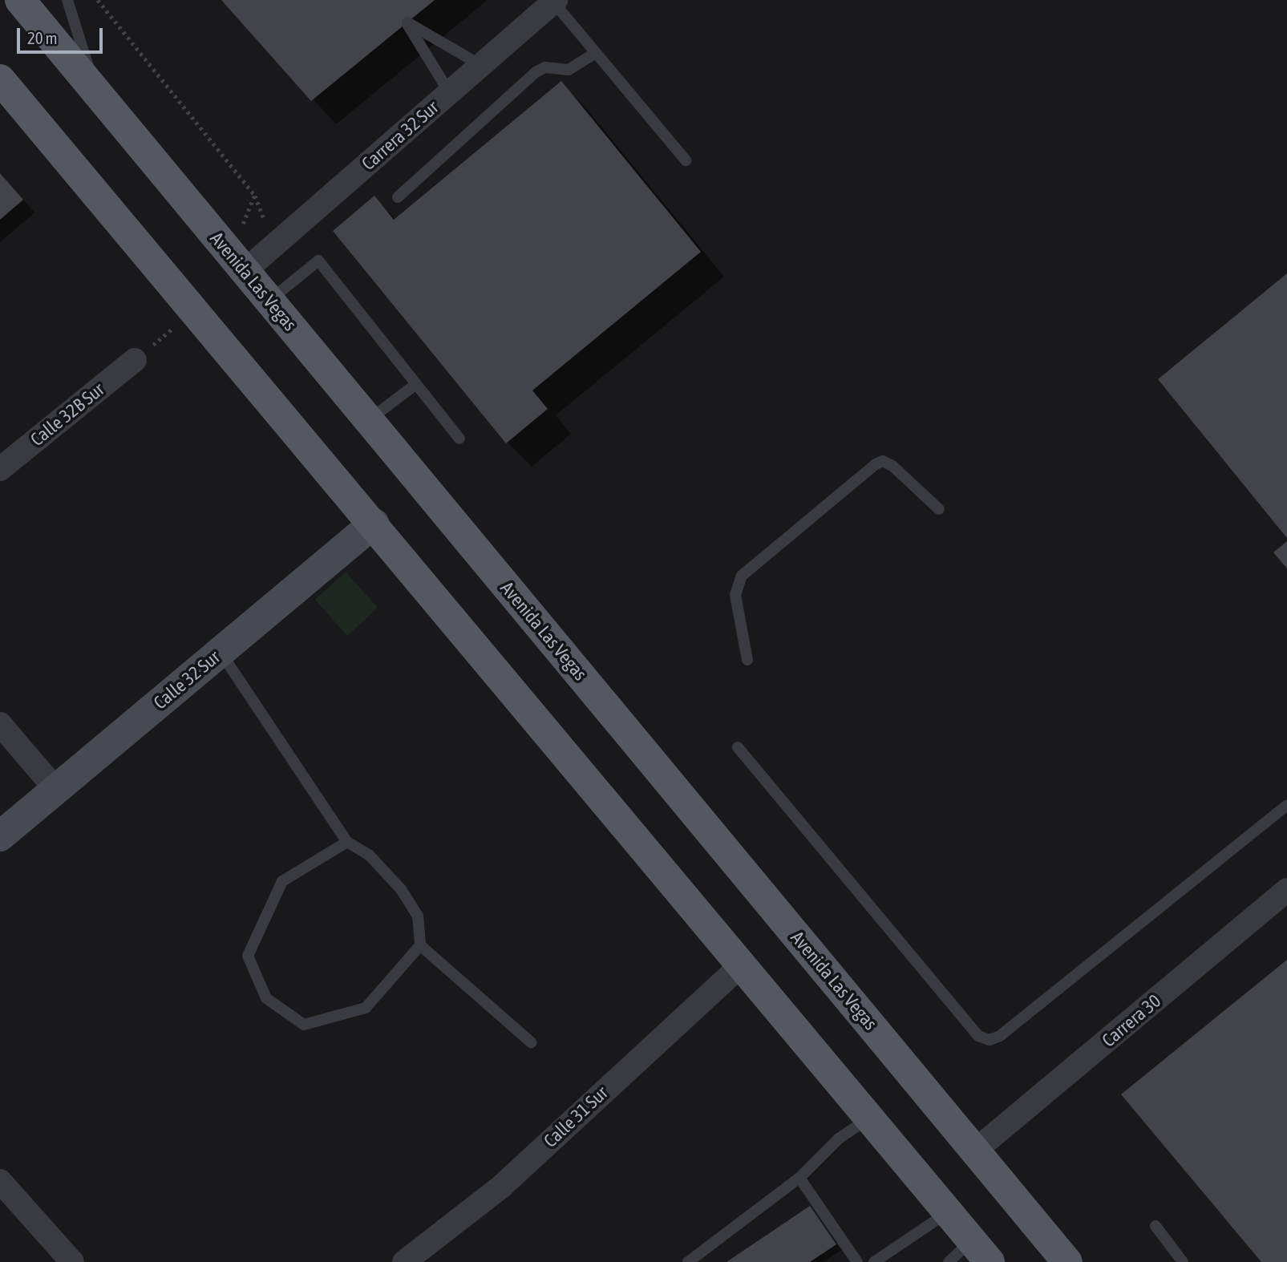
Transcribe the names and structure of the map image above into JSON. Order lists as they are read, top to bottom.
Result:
{
  "streets": {
    "main road": ["Avenida Las Vegas"],
    "street": [
      "Carrera 32 Sur",
      "Calle 32B Sur",
      "Calle 32 Sur",
      "Carrera 30",
      "Calle 31 Sur"
    ]
  },
  "crossings": [
    ["Carrera 32 Sur", "Avenida Las Vegas"],
    ["Avenida Las Vegas", "Carrera 30"]
  ],
  "scale_bar": "20 m"
}
